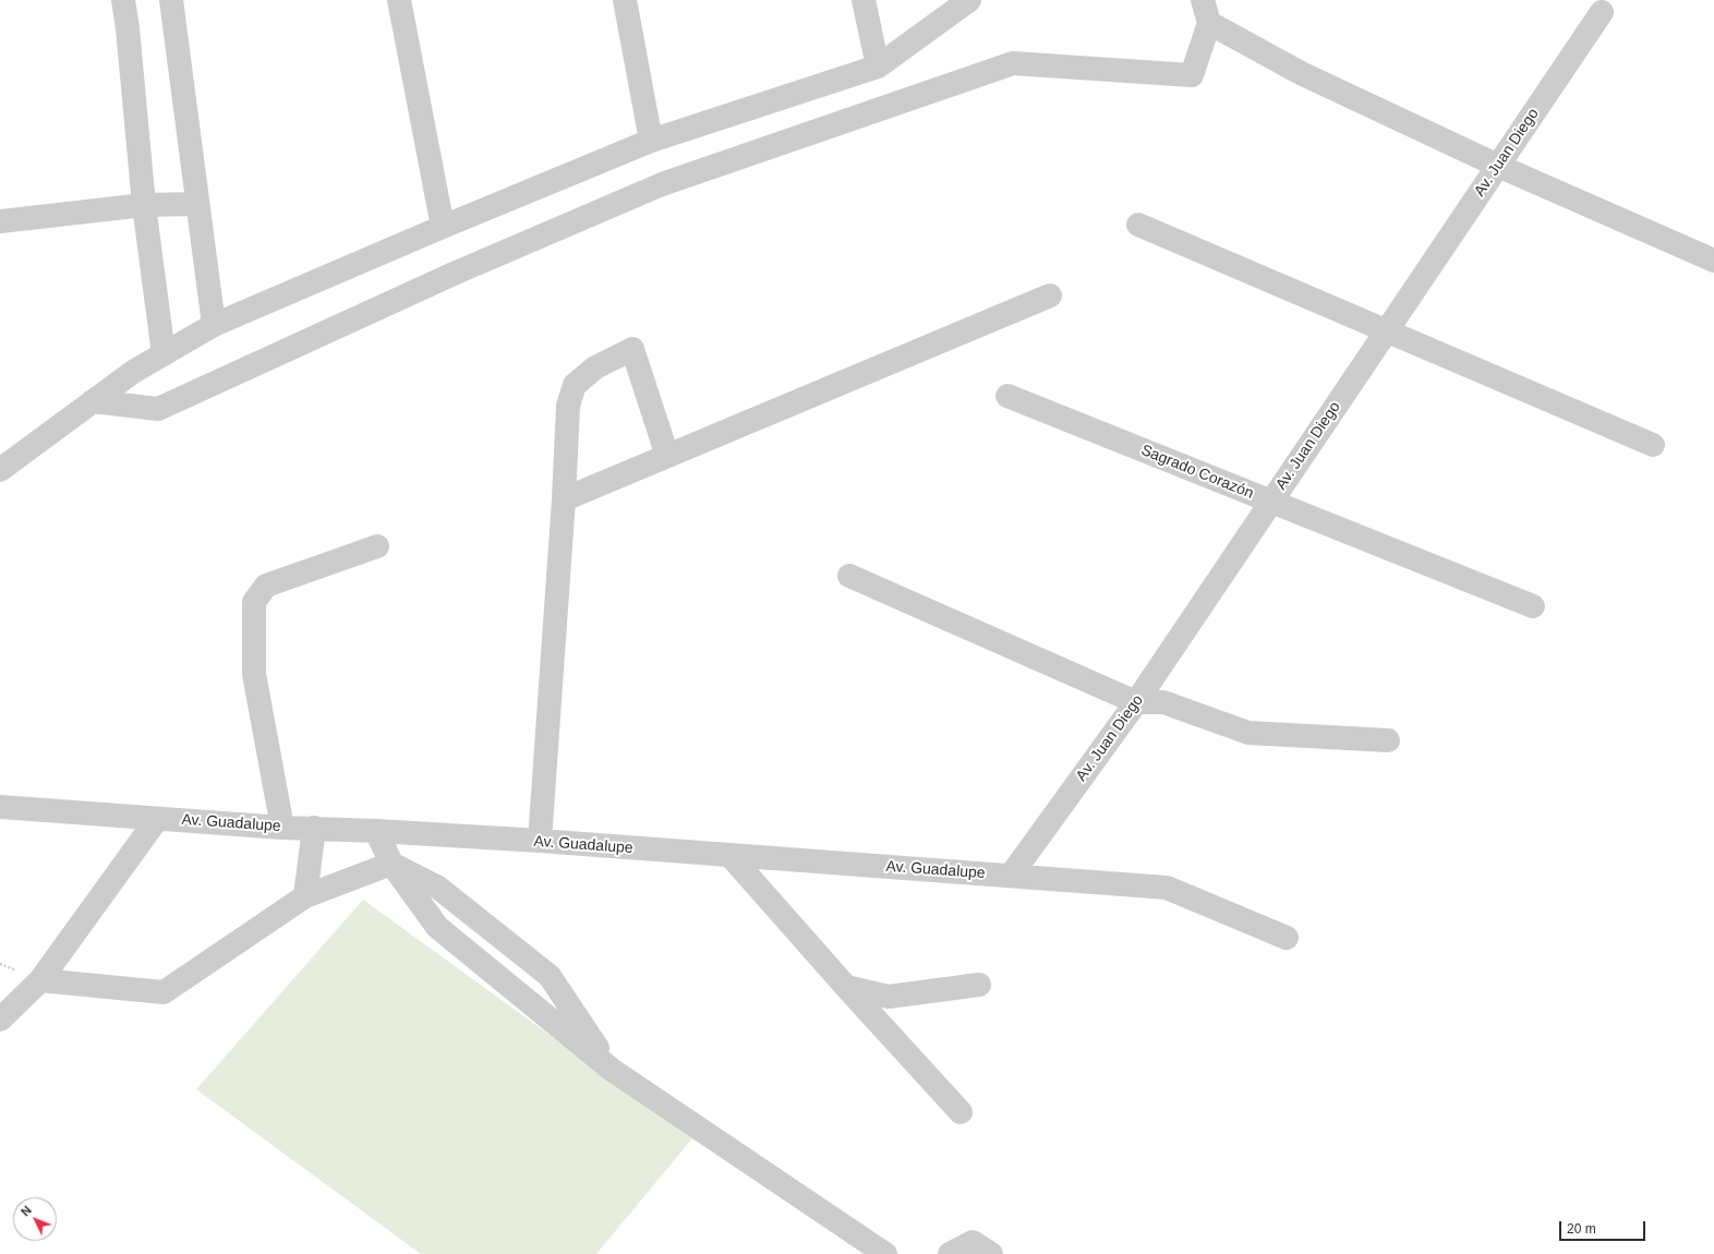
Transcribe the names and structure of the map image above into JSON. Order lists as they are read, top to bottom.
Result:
{
  "streets": {
    "street": ["Av. Juan Diego", "Sagrado Corazón", "Av. Guadalupe"]
  },
  "crossings": [
    ["Av. Juan Diego", "Sagrado Corazón"],
    ["Av. Juan Diego", "Av. Guadalupe"]
  ],
  "scale_bar": "20 m",
  "north": "top left"
}
